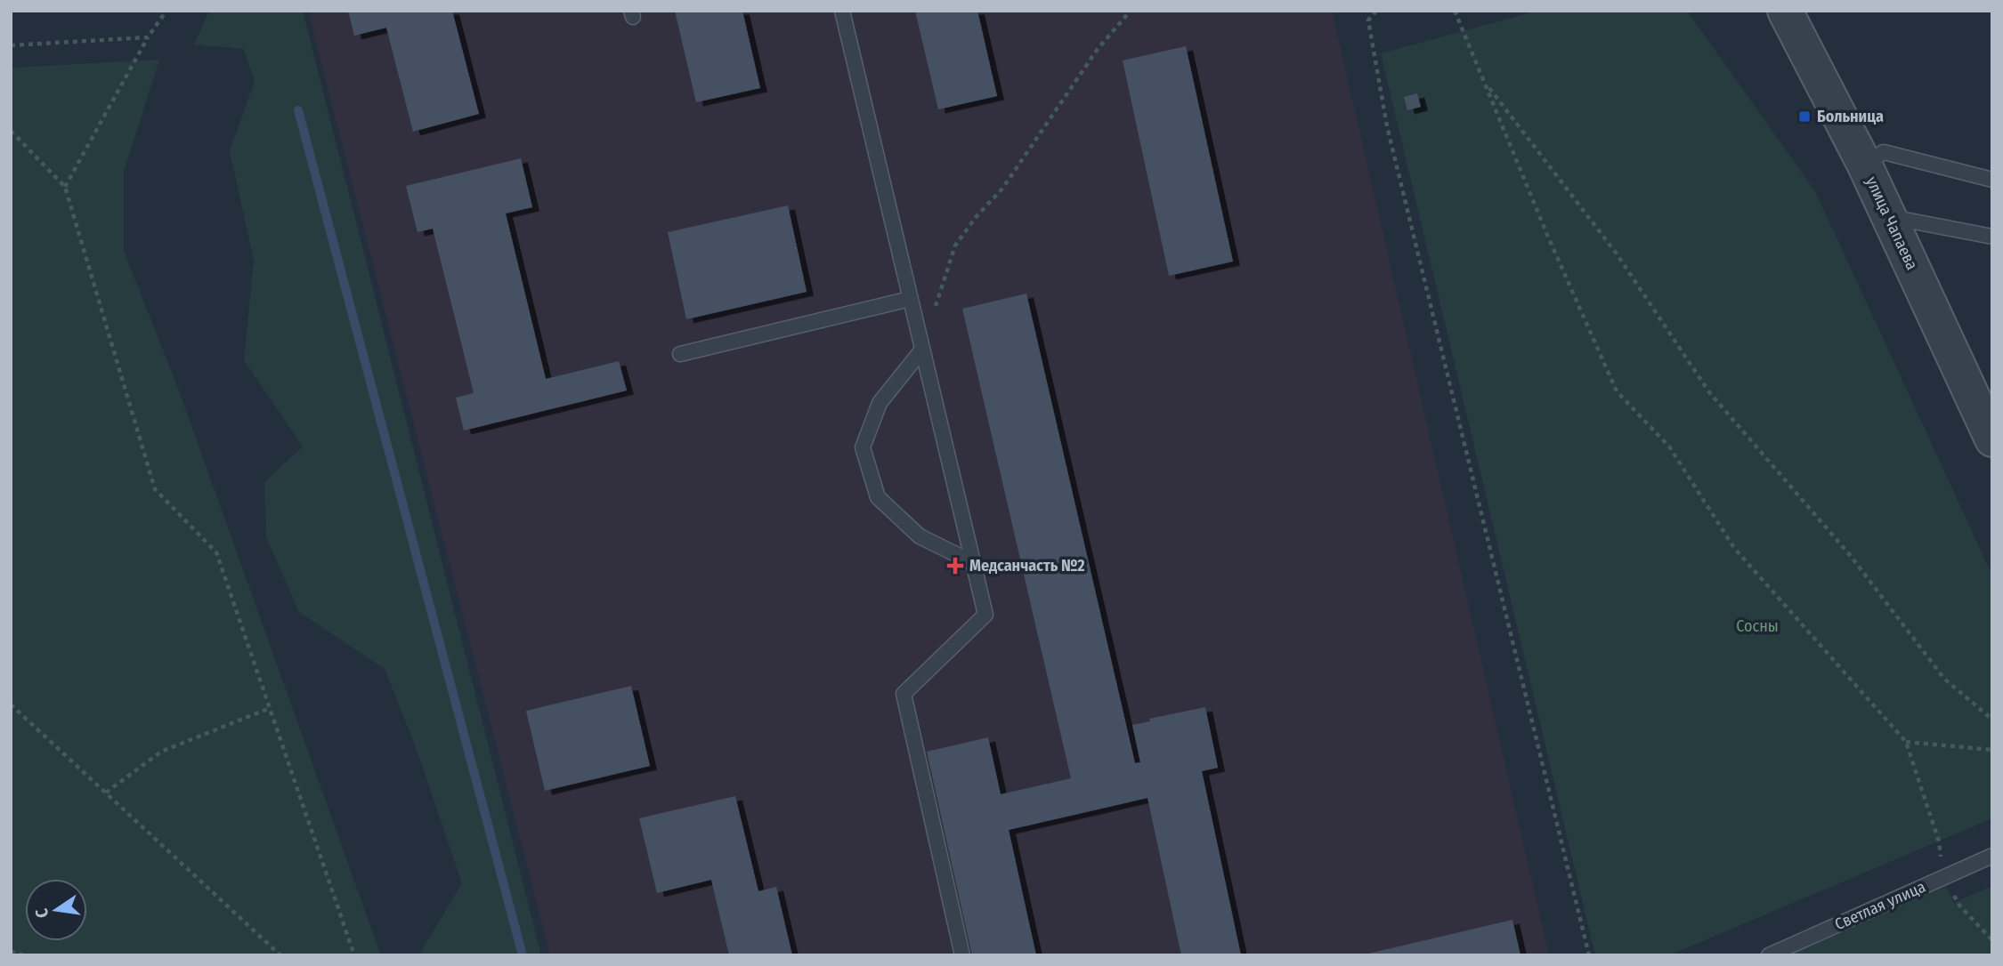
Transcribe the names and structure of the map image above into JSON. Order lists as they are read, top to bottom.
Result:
{
  "streets": {
    "street": ["улица Чапаева"],
    "lane": ["Светлая улица"]
  },
  "parks": ["Сосны"],
  "places": {
    "transit": ["Больница"],
    "health": ["Медсанчасть №2"]
  },
  "north": "left"
}
